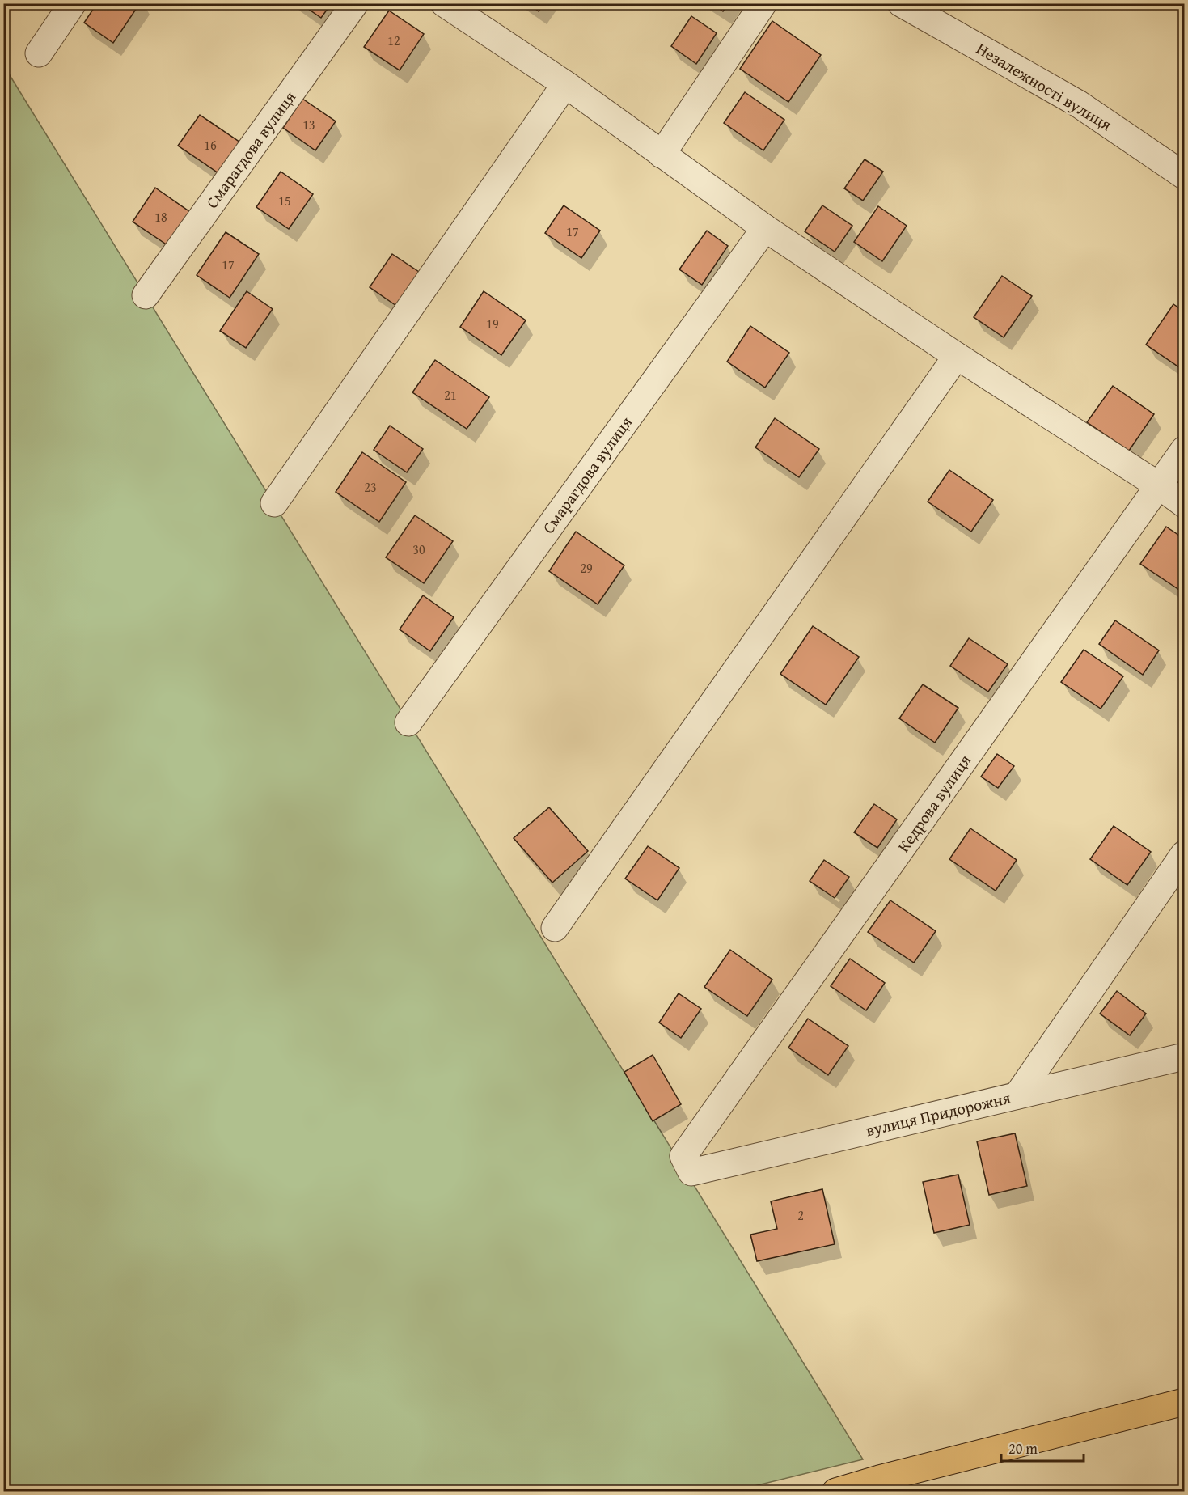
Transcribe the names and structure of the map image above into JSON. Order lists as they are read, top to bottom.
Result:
{
  "streets": {
    "street": [
      "Незалежності вулиця",
      "Смарагдова вулиця",
      "Кедрова вулиця",
      "вулиця Придорожня"
    ]
  },
  "crossings": [
    ["Кедрова вулиця", "вулиця Придорожня"]
  ],
  "house_numbers": [
    "12",
    "13",
    "16",
    "15",
    "18",
    "17",
    "17",
    "19",
    "21",
    "23",
    "30",
    "29",
    "2"
  ],
  "scale_bar": "20 m"
}
